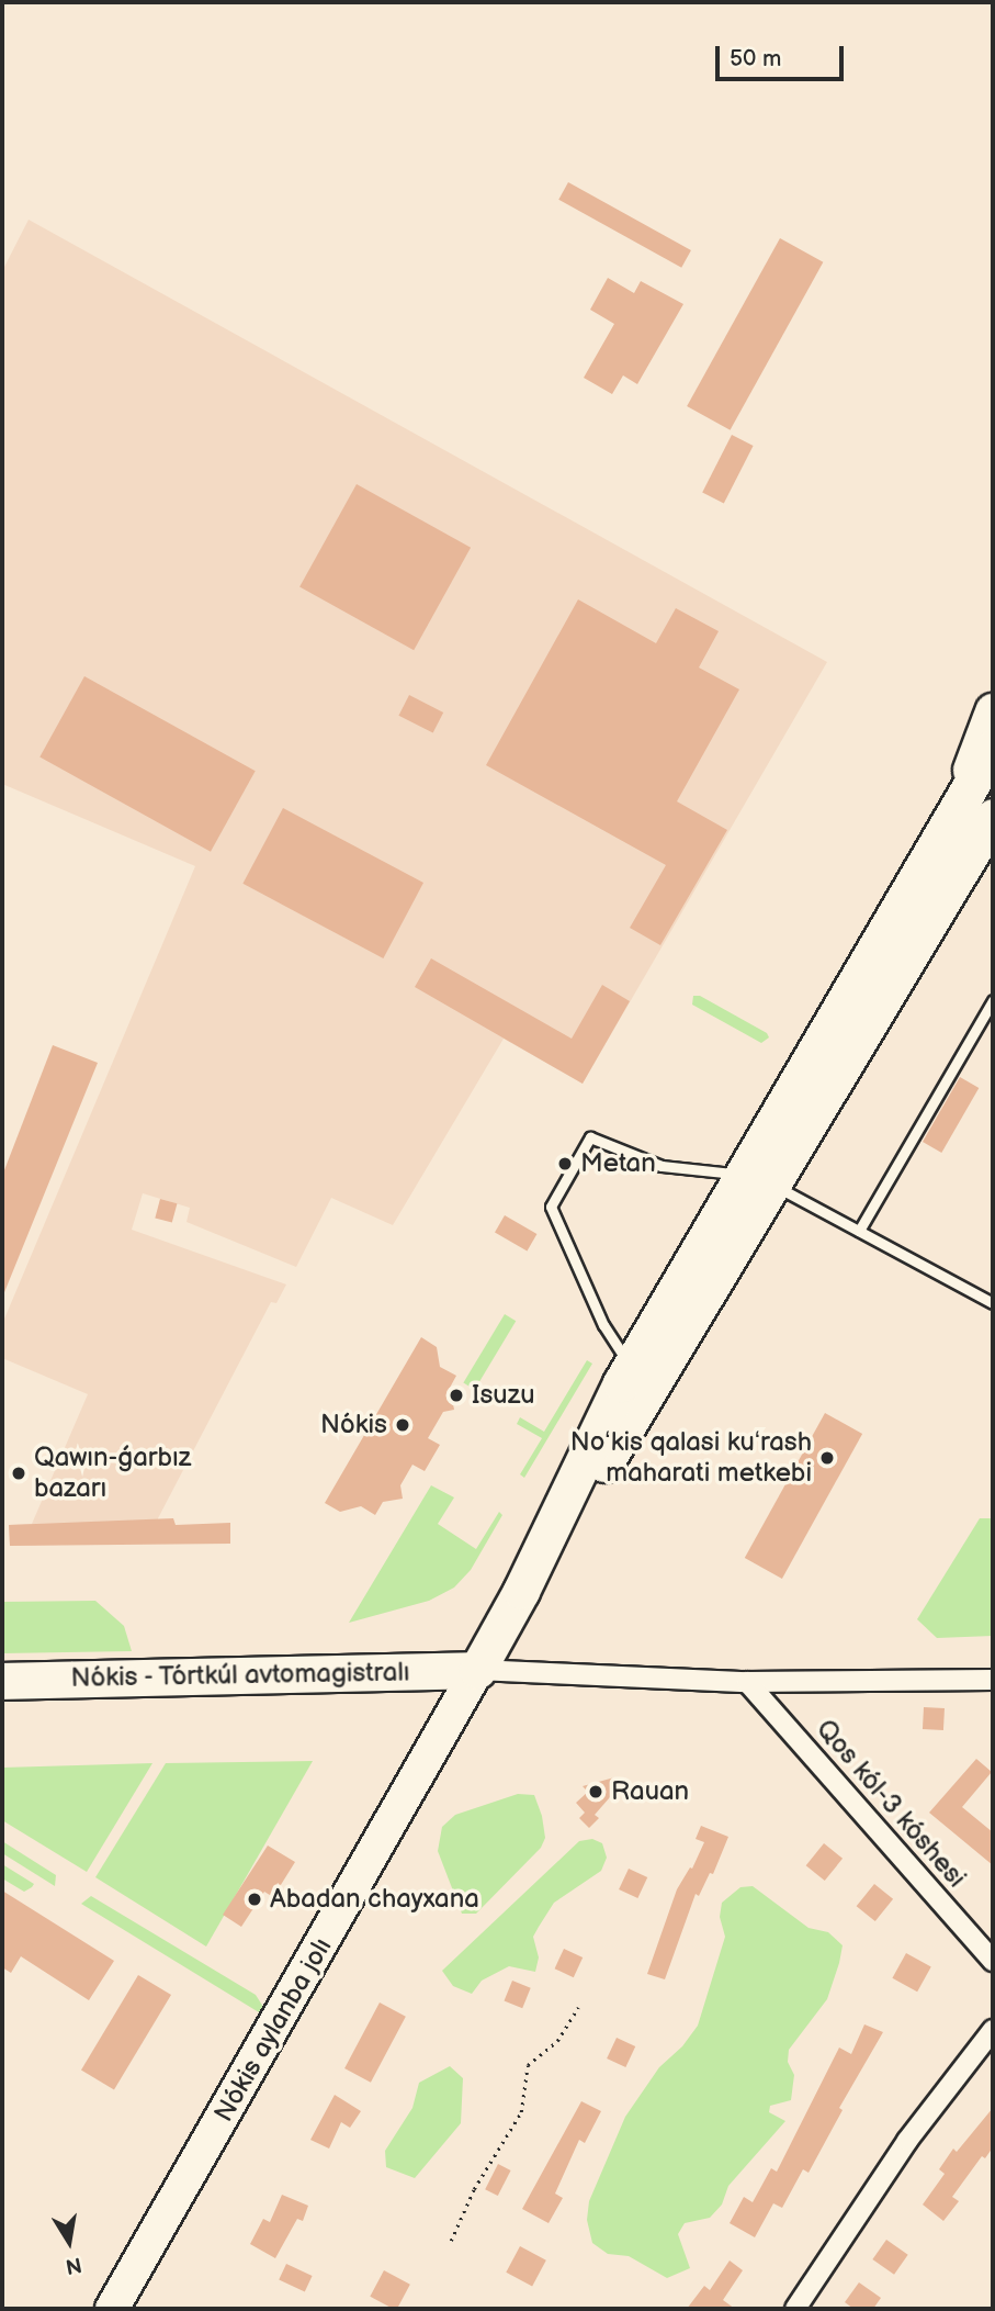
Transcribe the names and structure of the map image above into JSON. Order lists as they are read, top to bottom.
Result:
{
  "streets": {
    "highway": ["Nókis - Tórtkúl avtomagistralı"],
    "main road": ["Nókis aylanba jolı"],
    "street": ["Qos kól-3 kóshesi"]
  },
  "crossings": [
    ["Nókis - Tórtkúl avtomagistralı", "Nókis aylanba jolı"]
  ],
  "places": [
    "Metan",
    "Isuzu",
    "Nókis",
    "Noʻkis qalasi kuʻrash maharati metkebi",
    "Qawın-ǵarbız bazarı",
    "Rauan",
    "Abadan chayxana"
  ],
  "scale_bar": "50 m",
  "north": "bottom"
}
